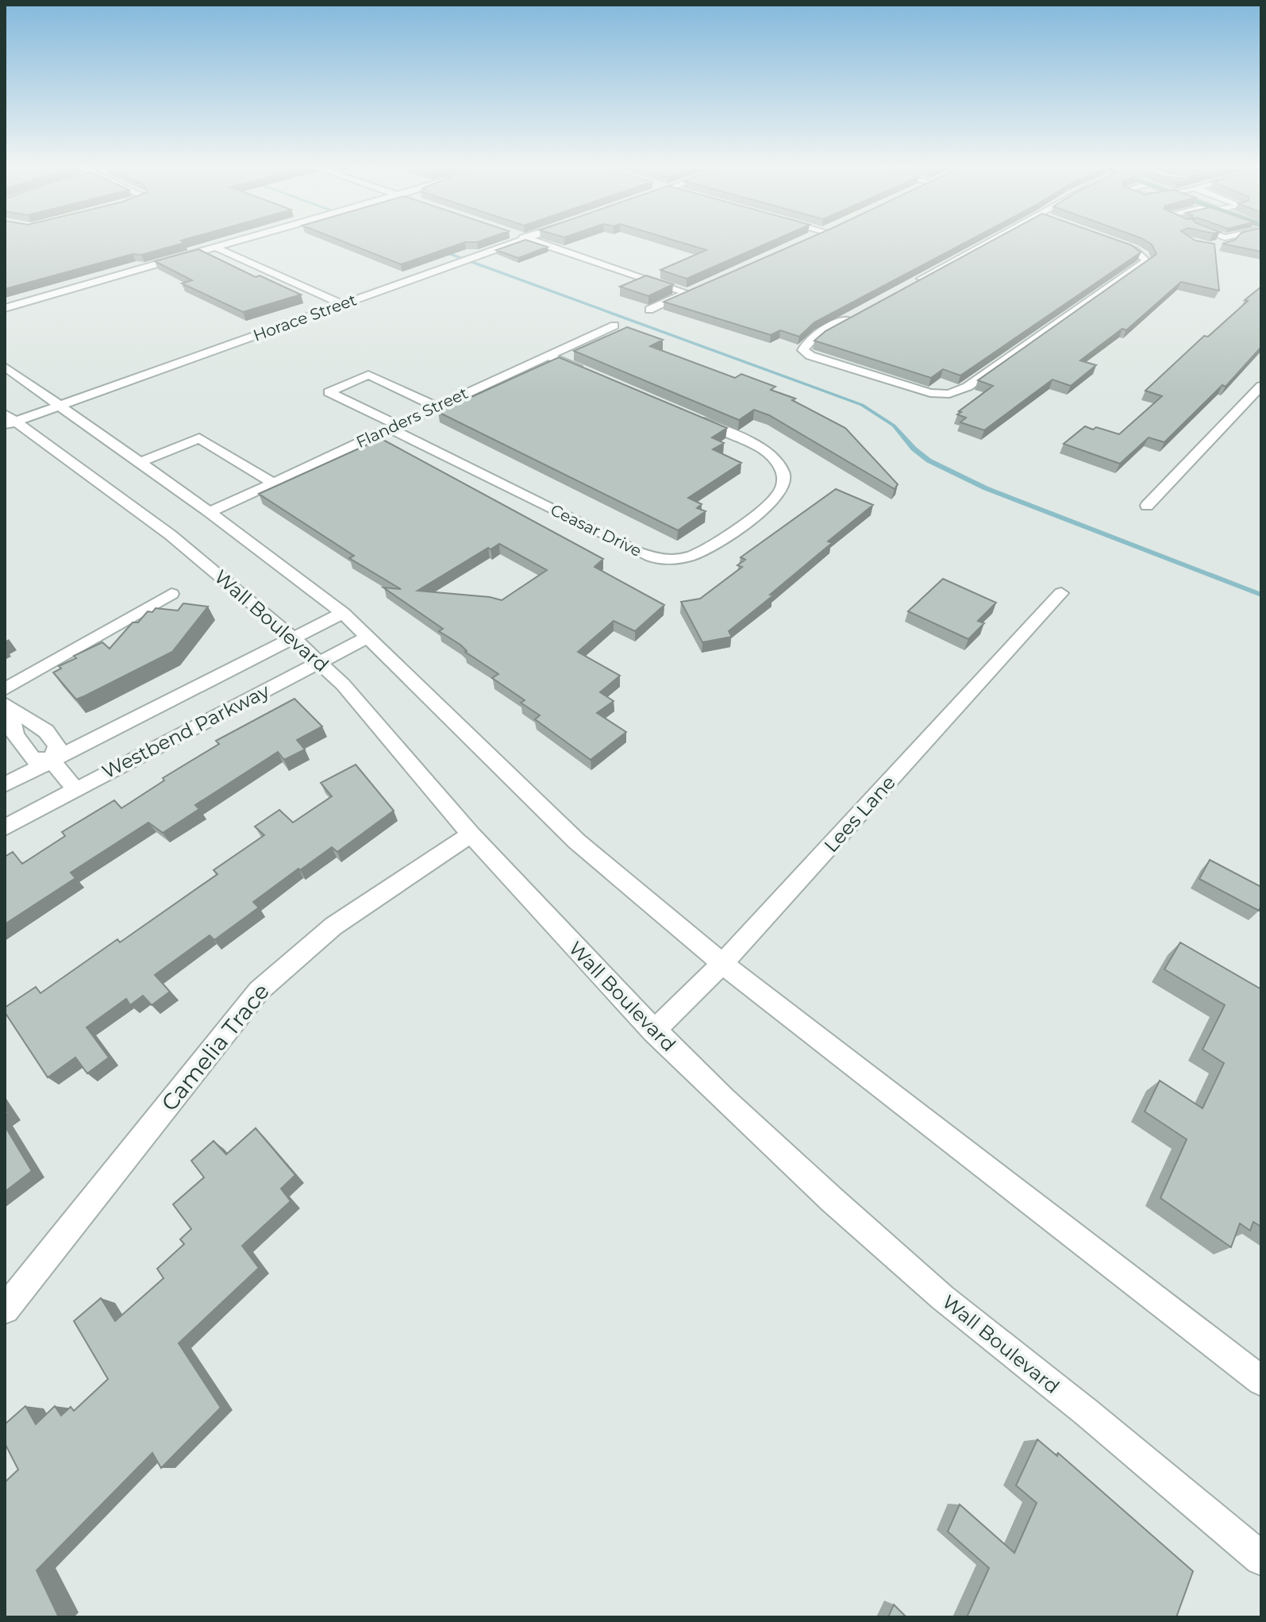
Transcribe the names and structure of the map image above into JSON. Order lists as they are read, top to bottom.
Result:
{
  "streets": {
    "street": [
      "Horace Street",
      "Flanders Street",
      "Ceasar Drive",
      "Wall Boulevard",
      "Westbend Parkway",
      "Lees Lane",
      "Camelia Trace"
    ]
  },
  "crossings": [
    ["Horace Street", "Wall Boulevard"],
    ["Flanders Street", "Ceasar Drive"],
    ["Wall Boulevard", "Westbend Parkway"],
    ["Wall Boulevard", "Lees Lane"],
    ["Wall Boulevard", "Camelia Trace"]
  ]
}
